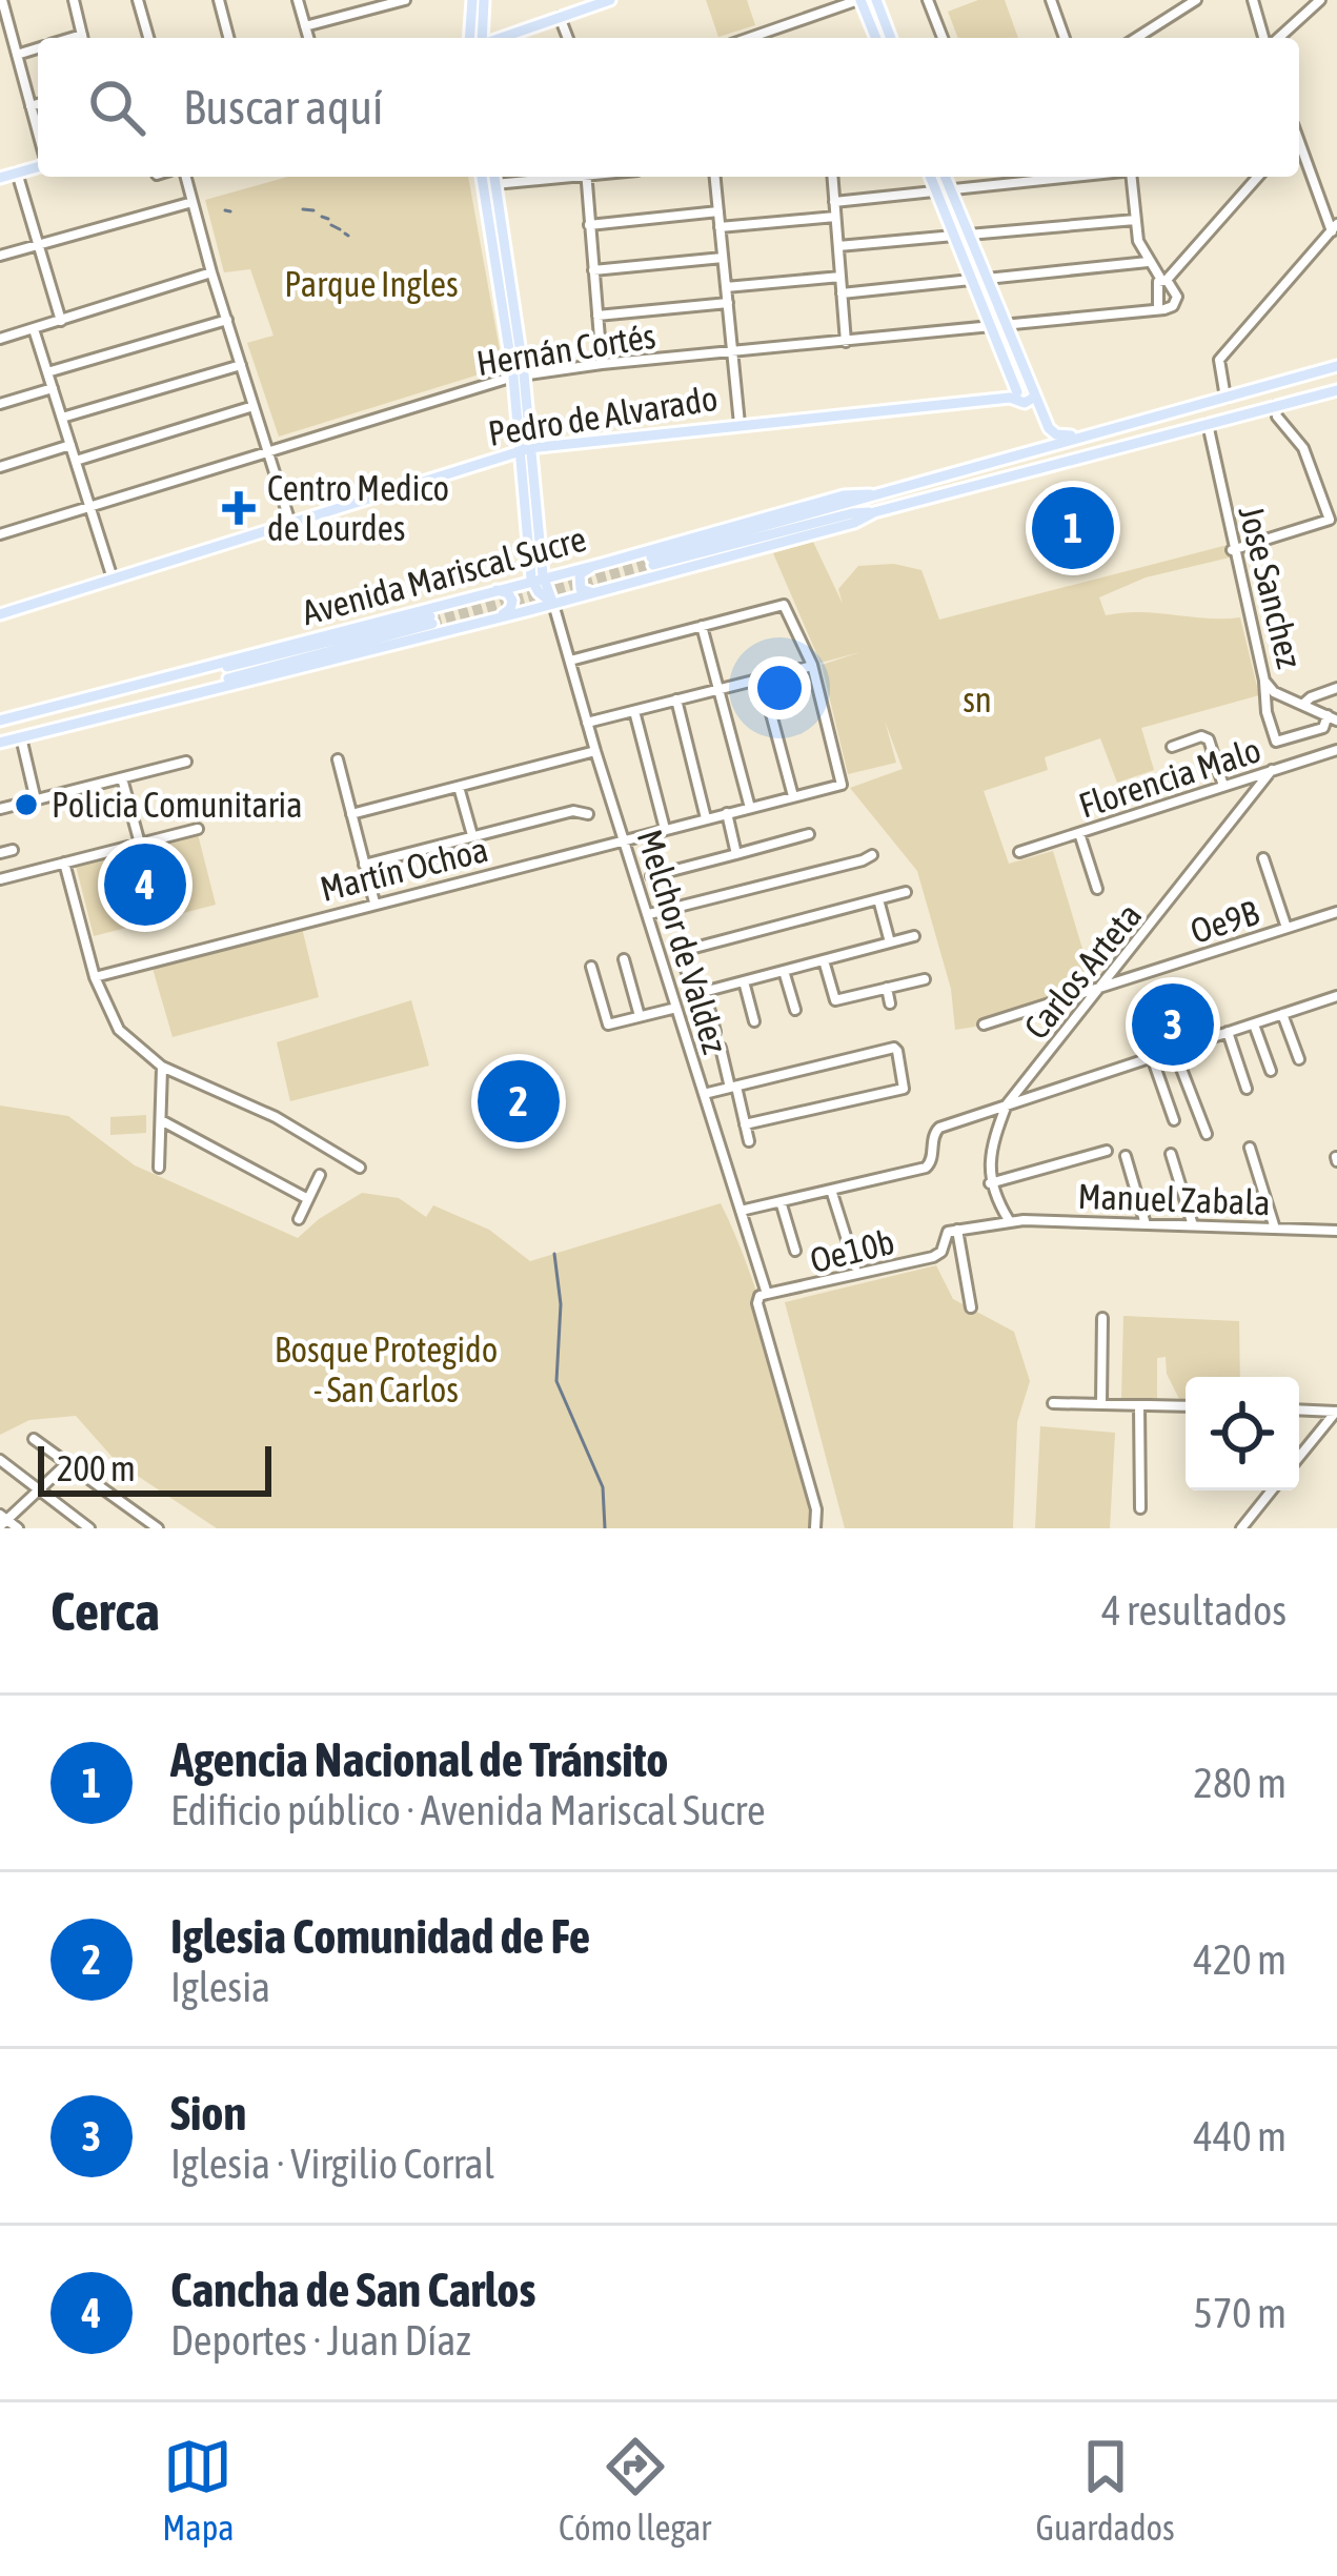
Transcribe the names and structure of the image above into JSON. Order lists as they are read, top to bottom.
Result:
{
  "streets": {
    "main road": ["Pedro de Alvarado", "Avenida Mariscal Sucre"],
    "street": [
      "Hernán Cortés",
      "Jose Sanchez",
      "Florencia Malo",
      "Martín Ochoa",
      "Oe9B",
      "Melchor de Valdez",
      "Carlos Arteta",
      "Manuel Zabala",
      "Oe10b"
    ]
  },
  "crossings": [
    ["Avenida Mariscal Sucre", "Jose Sanchez"],
    ["Avenida Mariscal Sucre", "Melchor de Valdez"],
    ["Florencia Malo", "Carlos Arteta"],
    ["Martín Ochoa", "Melchor de Valdez"],
    ["Oe9B", "Carlos Arteta"],
    ["Melchor de Valdez", "Oe10b"],
    ["Manuel Zabala", "Oe10b"]
  ],
  "parks": ["Parque Ingles", "sn", "Bosque Protegido - San Carlos"],
  "places": {
    "health": ["Centro Medico de Lourdes"],
    "other": ["Policia Comunitaria"]
  },
  "scale_bar": "200 m",
  "page": {
    "search": "Buscar aquí",
    "pins": [
      "1",
      "4",
      "3",
      "2"
    ],
    "scale": "200 m",
    "heading": ["Cerca", "4 resultados"],
    "list": [
      {
        "mark": "1",
        "name": "Agencia Nacional de Tránsito",
        "note": "Edificio público · Avenida Mariscal Sucre",
        "value": "280 m"
      },
      {
        "mark": "2",
        "name": "Iglesia Comunidad de Fe",
        "note": "Iglesia",
        "value": "420 m"
      },
      {
        "mark": "3",
        "name": "Sion",
        "note": "Iglesia · Virgilio Corral",
        "value": "440 m"
      },
      {
        "mark": "4",
        "name": "Cancha de San Carlos",
        "note": "Deportes · Juan Díaz",
        "value": "570 m"
      }
    ],
    "nav": ["Mapa", "Cómo llegar", "Guardados"]
  }
}
